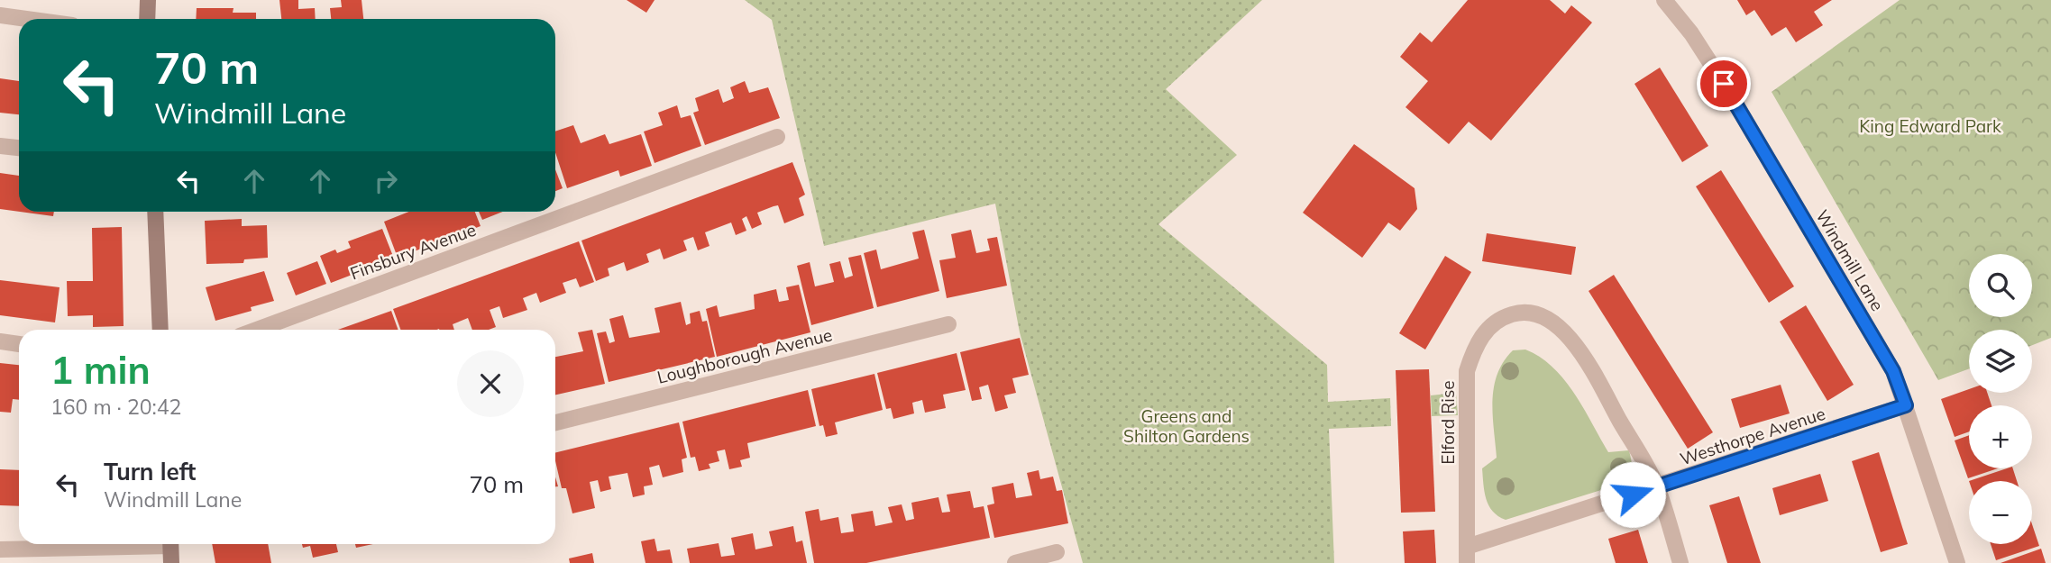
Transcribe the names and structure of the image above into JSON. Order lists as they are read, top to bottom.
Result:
{
  "streets": {
    "street": [
      "Finsbury Avenue",
      "Windmill Lane",
      "Loughborough Avenue",
      "Elford Rise",
      "Westhorpe Avenue"
    ]
  },
  "crossings": [
    ["Windmill Lane", "Westhorpe Avenue"],
    ["Elford Rise", "Westhorpe Avenue"]
  ],
  "parks": ["King Edward Park", "Greens and Shilton Gardens"],
  "page": {
    "turn": ["70 m", "Windmill Lane"],
    "map_buttons": ["+", "−"],
    "heading": ["1 min", "160 m · 20:42"],
    "list": [
      {
        "name": "Turn left",
        "note": "Windmill Lane",
        "value": "70 m"
      }
    ]
  }
}
